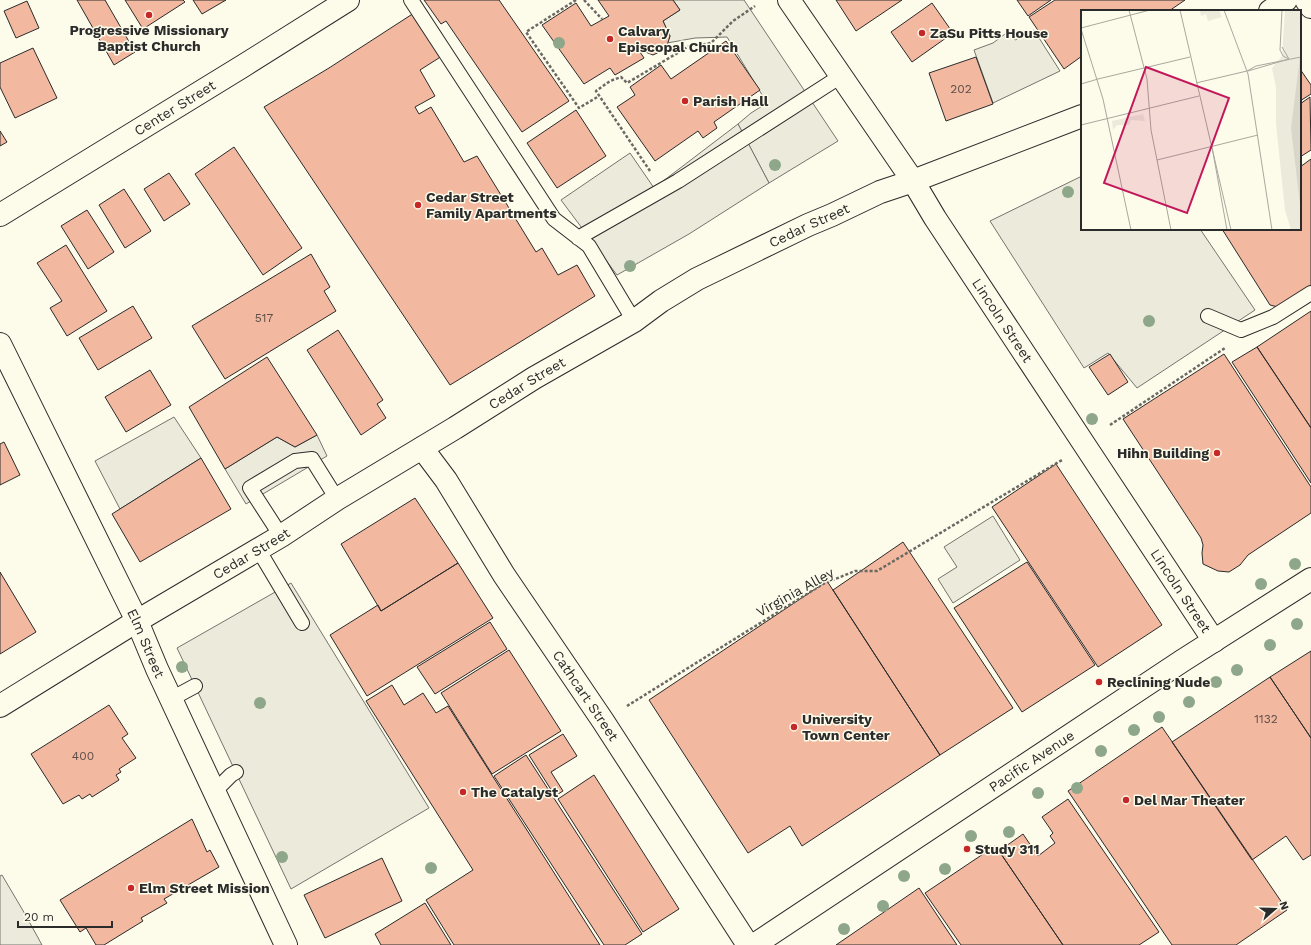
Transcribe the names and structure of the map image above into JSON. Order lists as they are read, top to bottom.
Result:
{
  "streets": {
    "street": [
      "Center Street",
      "Cedar Street",
      "Lincoln Street",
      "Elm Street",
      "Cathcart Street",
      "Pacific Avenue"
    ],
    "path": ["Virginia Alley"]
  },
  "crossings": [
    ["Cedar Street", "Lincoln Street"],
    ["Cedar Street", "Elm Street"],
    ["Cedar Street", "Cathcart Street"],
    ["Lincoln Street", "Virginia Alley"],
    ["Lincoln Street", "Pacific Avenue"],
    ["Virginia Alley", "Cathcart Street"]
  ],
  "places": [
    "Progressive Missionary Baptist Church",
    "ZaSu Pitts House",
    "Calvary Episcopal Church",
    "Parish Hall",
    "Cedar Street Family Apartments",
    "Hihn Building",
    "Reclining Nude",
    "University Town Center",
    "The Catalyst",
    "Del Mar Theater",
    "Study 311",
    "Elm Street Mission"
  ],
  "house_numbers": [
    "202",
    "517",
    "1132",
    "400"
  ],
  "scale_bar": "20 m",
  "north": "right"
}
